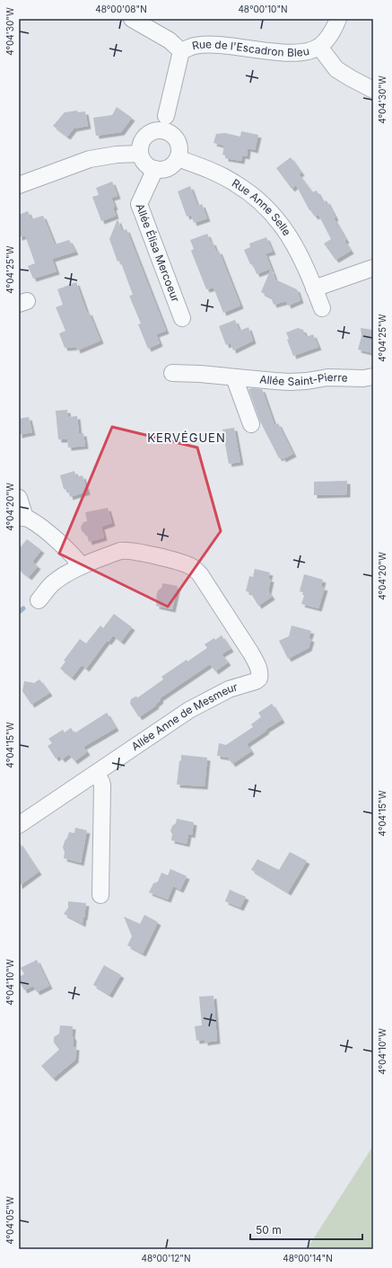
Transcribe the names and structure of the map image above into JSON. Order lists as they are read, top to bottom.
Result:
{
  "streets": {
    "street": [
      "Rue de l'Escadron Bleu",
      "Rue Anne Selle",
      "Allée Élisa Mercoeur",
      "Allée Saint-Pierre",
      "Allée Anne de Mesmeur"
    ]
  },
  "crossings": [
    ["Rue Anne Selle", "Allée Élisa Mercoeur"]
  ],
  "districts": ["KERVÉGUEN"],
  "scale_bar": "50 m",
  "coordinates": [
    "48°00'08\"N",
    "48°00'10\"N",
    "4°04'30\"W",
    "4°04'25\"W",
    "4°04'20\"W",
    "4°04'15\"W",
    "4°04'10\"W",
    "4°04'05\"W",
    "48°00'12\"N",
    "48°00'14\"N"
  ]
}
